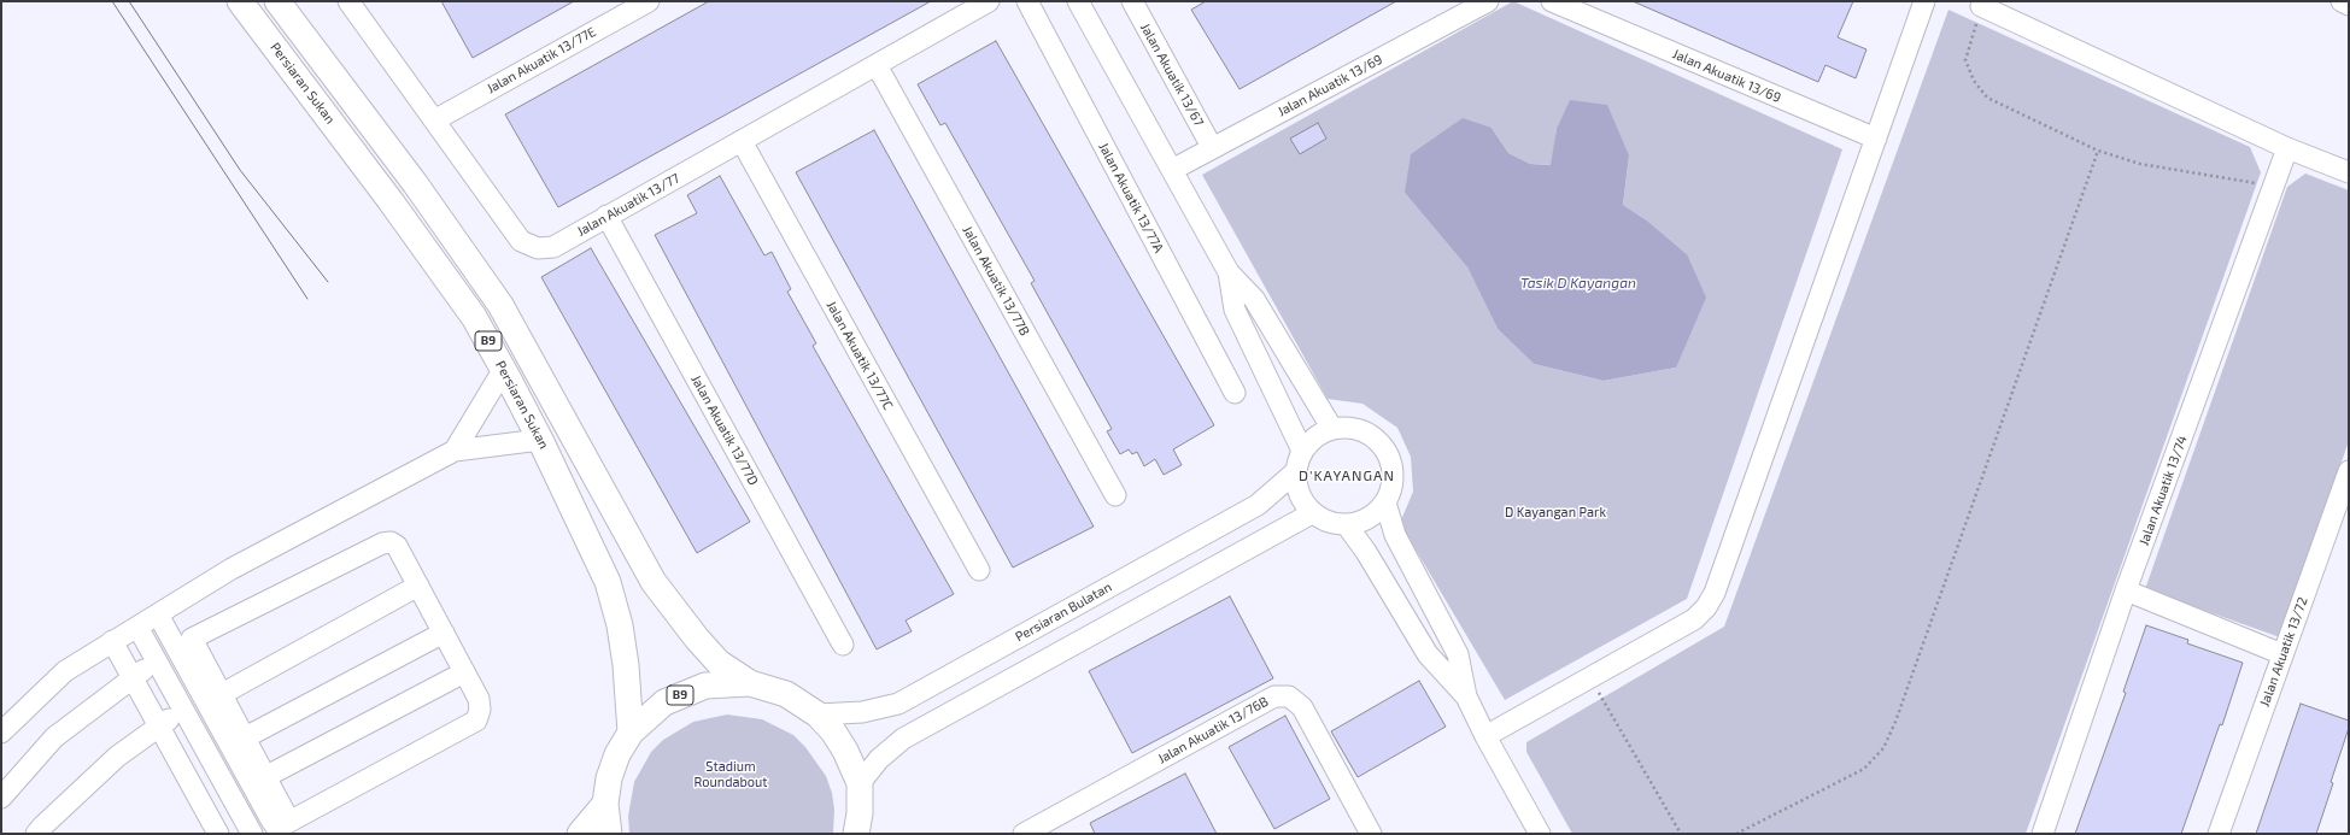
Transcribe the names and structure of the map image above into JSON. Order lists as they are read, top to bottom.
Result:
{
  "streets": {
    "main road": ["Persiaran Sukan", "B9"],
    "street": [
      "Jalan Akuatik 13/77E",
      "Jalan Akuatik 13/67",
      "Jalan Akuatik 13/69",
      "Jalan Akuatik 13/77A",
      "Jalan Akuatik 13/77",
      "Jalan Akuatik 13/77B",
      "Jalan Akuatik 13/77C",
      "Jalan Akuatik 13/77D",
      "Jalan Akuatik 13/74",
      "Persiaran Bulatan",
      "Jalan Akuatik 13/72",
      "Jalan Akuatik 13/76B"
    ]
  },
  "crossings": [
    ["Jalan Akuatik 13/77E", "Jalan Akuatik 13/77"],
    ["Jalan Akuatik 13/67", "Jalan Akuatik 13/69"],
    ["Persiaran Sukan", "B9"],
    ["Jalan Akuatik 13/77", "Jalan Akuatik 13/77B"],
    ["Jalan Akuatik 13/77", "Jalan Akuatik 13/77C"],
    ["Jalan Akuatik 13/77", "Jalan Akuatik 13/77D"],
    ["B9", "Persiaran Bulatan"]
  ],
  "districts": ["D'KAYANGAN"],
  "water": ["Tasik D Kayangan"],
  "parks": ["D Kayangan Park", "Stadium Roundabout"]
}
